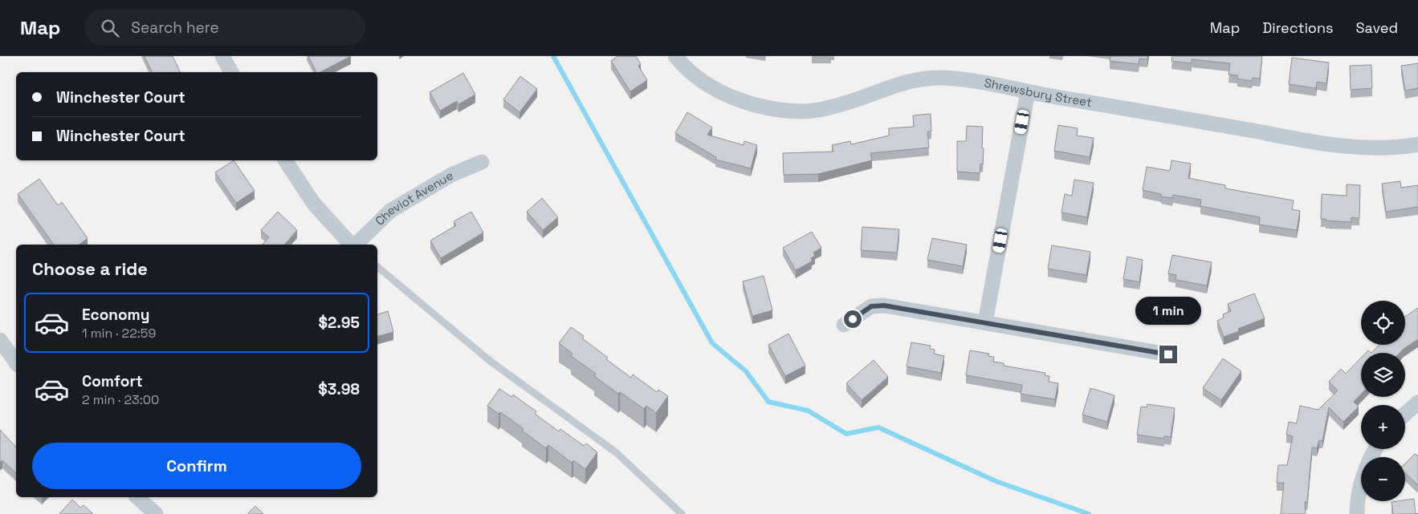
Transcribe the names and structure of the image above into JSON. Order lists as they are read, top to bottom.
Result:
{
  "streets": {
    "street": ["Shrewsbury Street", "Cheviot Avenue"]
  },
  "page": {
    "header": "Map",
    "search": "Search here",
    "nav": ["Map", "Directions", "Saved"],
    "banner": ["Winchester Court", "Winchester Court"],
    "heading": "Choose a ride",
    "list": [
      {
        "name": "Economy",
        "note": "1 min · 22:59",
        "value": "$2.95"
      },
      {
        "name": "Comfort",
        "note": "2 min · 23:00",
        "value": "$3.98"
      }
    ],
    "bubble": "1 min",
    "map_buttons": ["+", "−"],
    "buttons": "Confirm"
  }
}
